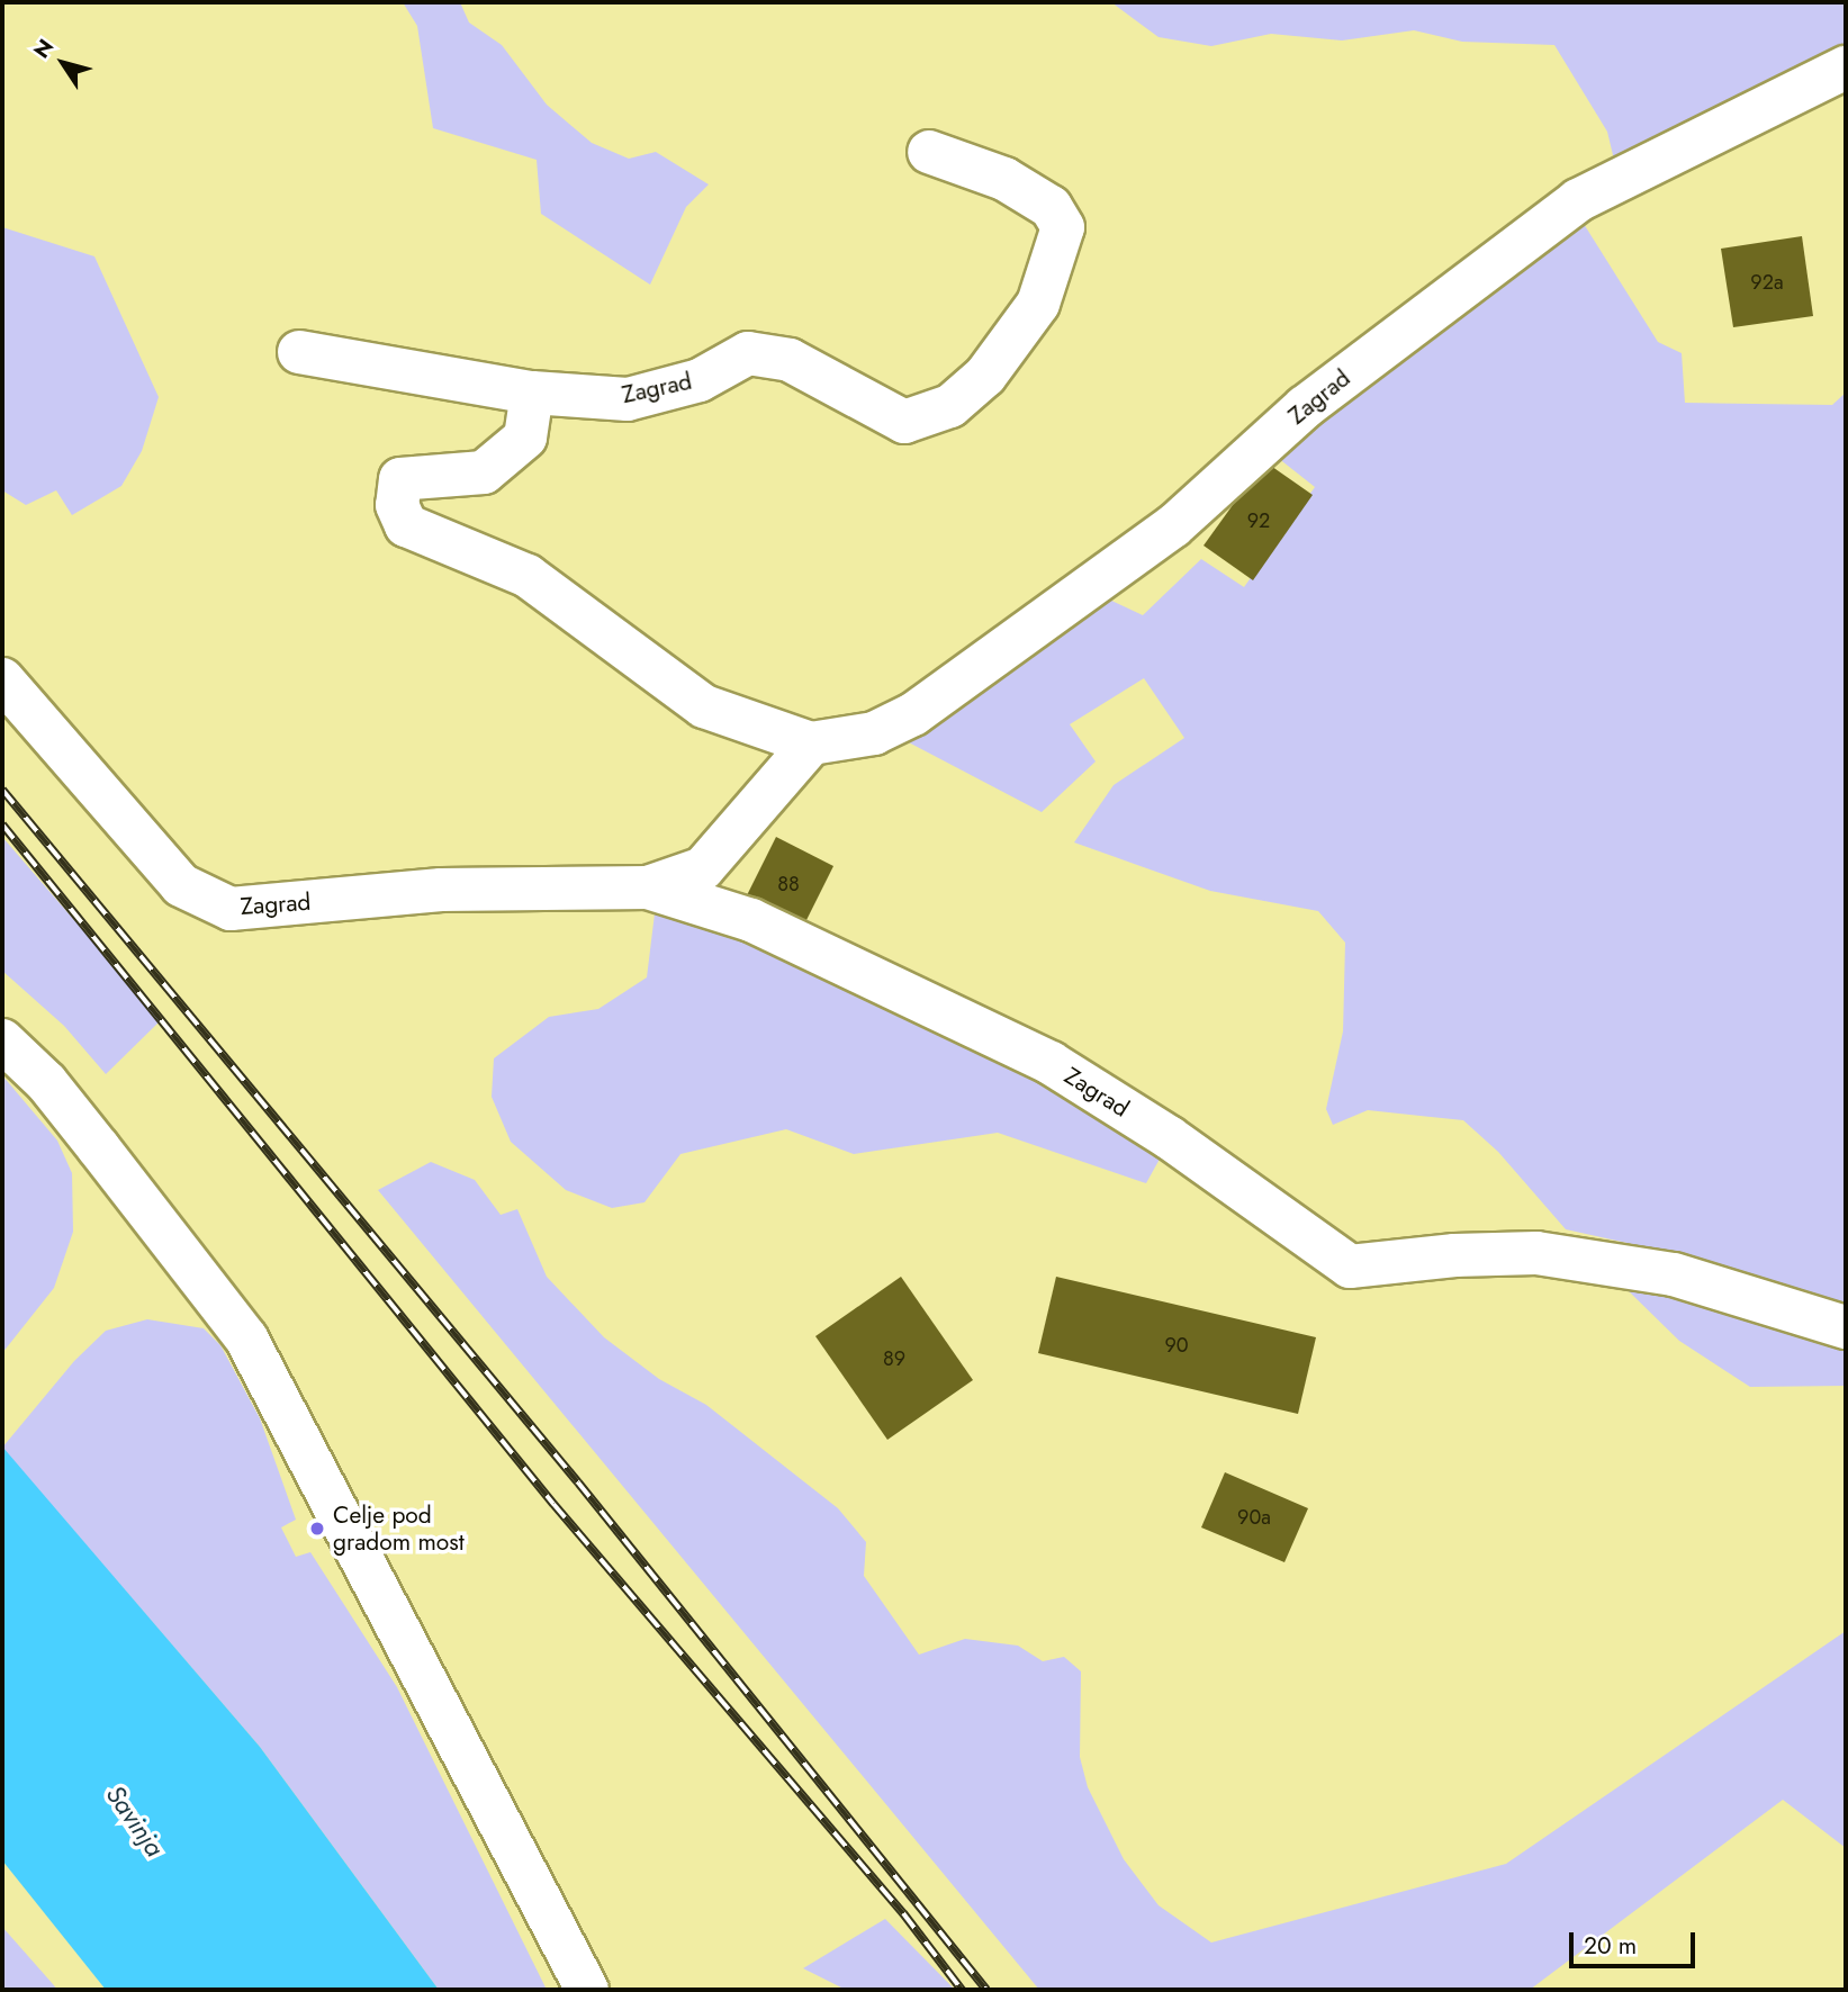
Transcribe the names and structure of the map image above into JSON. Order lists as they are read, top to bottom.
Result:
{
  "streets": {
    "street": ["Zagrad"]
  },
  "water": ["Savinja"],
  "places": ["Celje pod gradom most"],
  "house_numbers": [
    "92a",
    "92",
    "88",
    "90",
    "89",
    "90a"
  ],
  "scale_bar": "20 m",
  "north": "top left"
}
